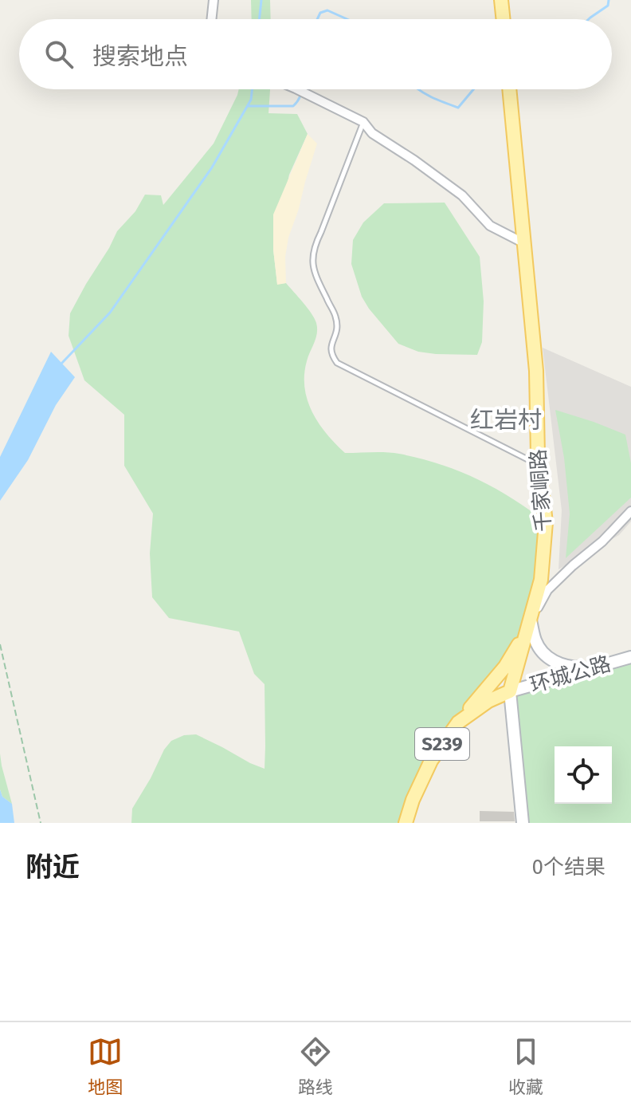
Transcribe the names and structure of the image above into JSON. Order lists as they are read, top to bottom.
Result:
{
  "streets": {
    "main road": ["千家峒路", "环城公路", "S239"]
  },
  "crossings": [
    ["千家峒路", "环城公路"],
    ["千家峒路", "S239"],
    ["环城公路", "S239"]
  ],
  "districts": ["红岩村"],
  "page": {
    "search": "搜索地点",
    "heading": ["附近", "0个结果"],
    "nav": ["地图", "路线", "收藏"]
  }
}
